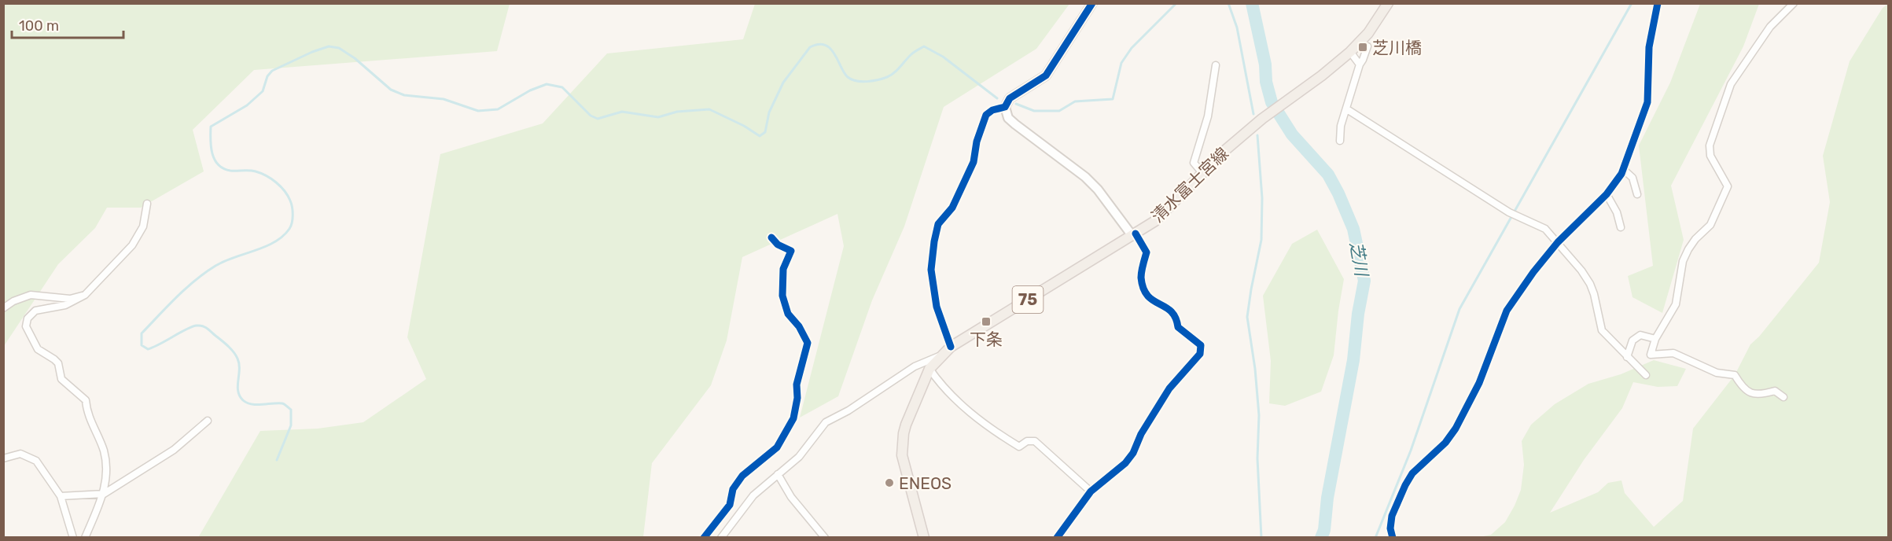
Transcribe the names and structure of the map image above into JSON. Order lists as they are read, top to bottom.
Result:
{
  "streets": {
    "main road": ["清水富士宮線", "75"]
  },
  "water": ["芝川"],
  "places": {
    "transit": ["芝川橋", "下条"],
    "other": ["ENEOS"]
  },
  "scale_bar": "100 m"
}
